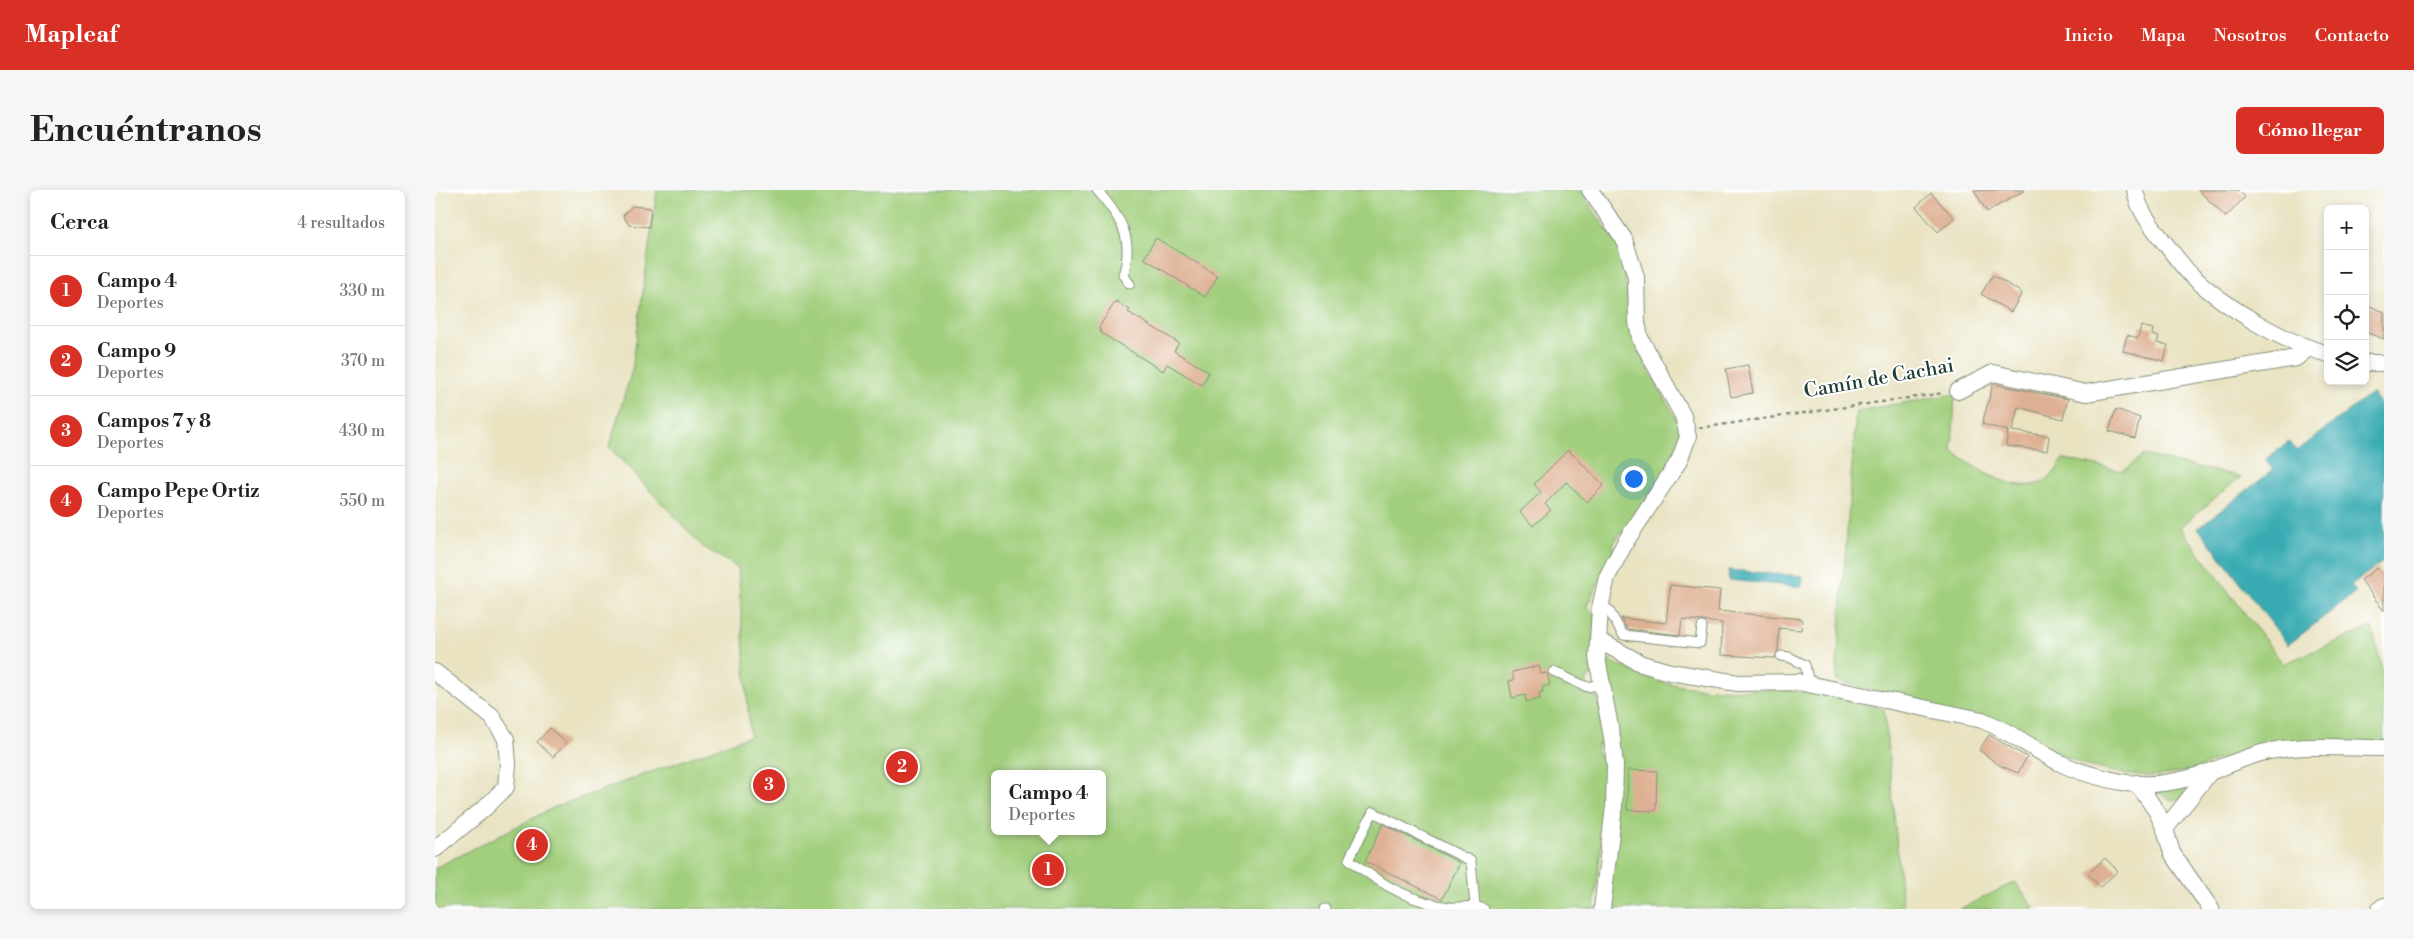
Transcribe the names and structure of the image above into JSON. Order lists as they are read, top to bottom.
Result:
{
  "streets": {
    "street": ["Camín de Cachai"]
  },
  "page": {
    "header": "Mapleaf",
    "nav": [
      "Inicio",
      "Mapa",
      "Nosotros",
      "Contacto"
    ],
    "buttons": "Cómo llegar",
    "title": "Encuéntranos",
    "heading": ["Cerca", "4 resultados"],
    "map_buttons": ["+", "−"],
    "list": [
      {
        "mark": "1",
        "name": "Campo 4",
        "note": "Deportes",
        "value": "330 m"
      },
      {
        "mark": "2",
        "name": "Campo 9",
        "note": "Deportes",
        "value": "370 m"
      },
      {
        "mark": "3",
        "name": "Campos 7 y 8",
        "note": "Deportes",
        "value": "430 m"
      },
      {
        "mark": "4",
        "name": "Campo Pepe Ortiz",
        "note": "Deportes",
        "value": "550 m"
      }
    ],
    "pins": [
      "2",
      "3",
      "4",
      "1"
    ],
    "popup": ["Campo 4", "Deportes"]
  }
}
